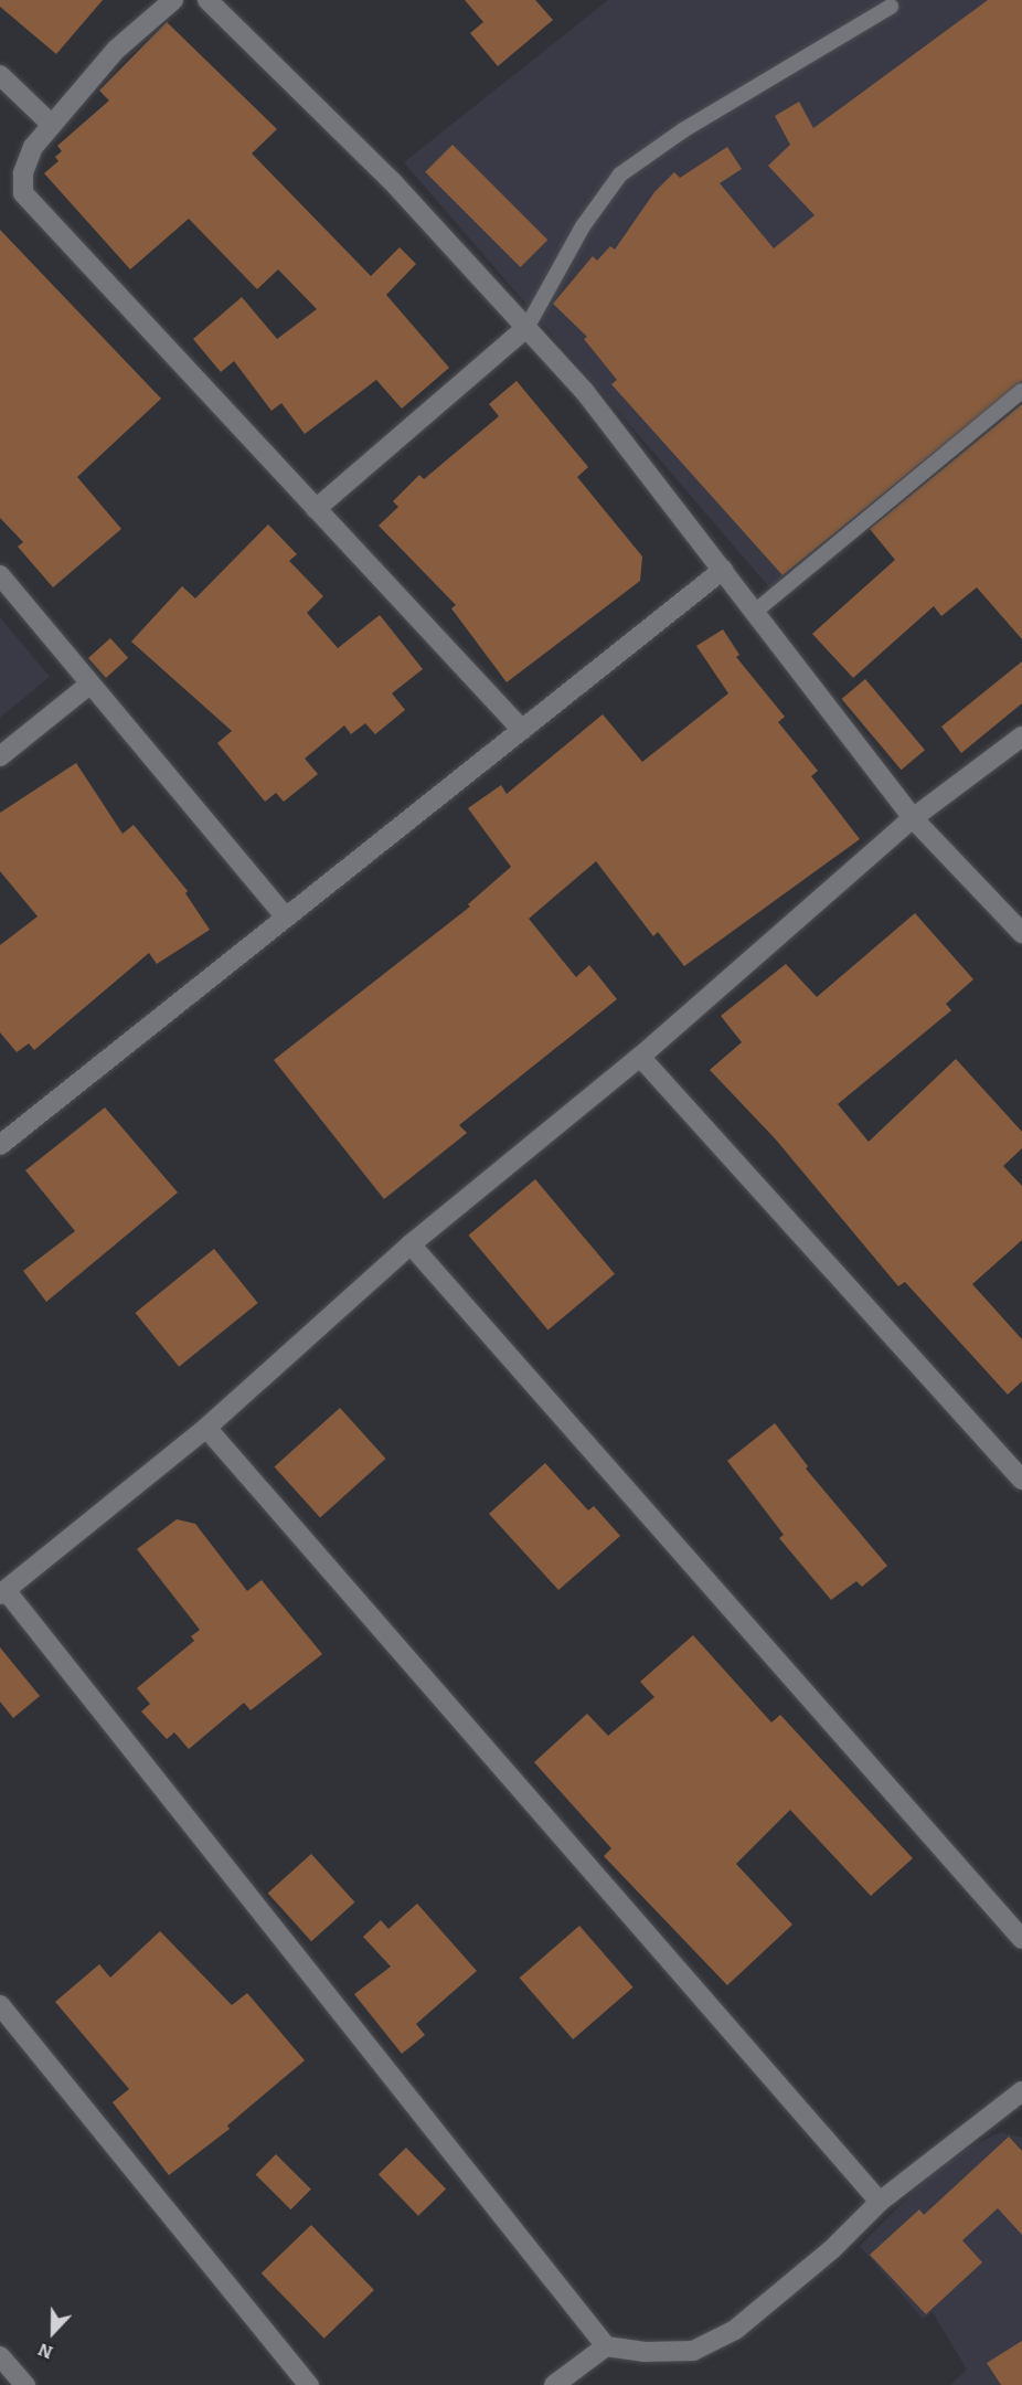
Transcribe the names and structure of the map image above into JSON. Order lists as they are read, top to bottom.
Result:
{
  "north": "bottom"
}
